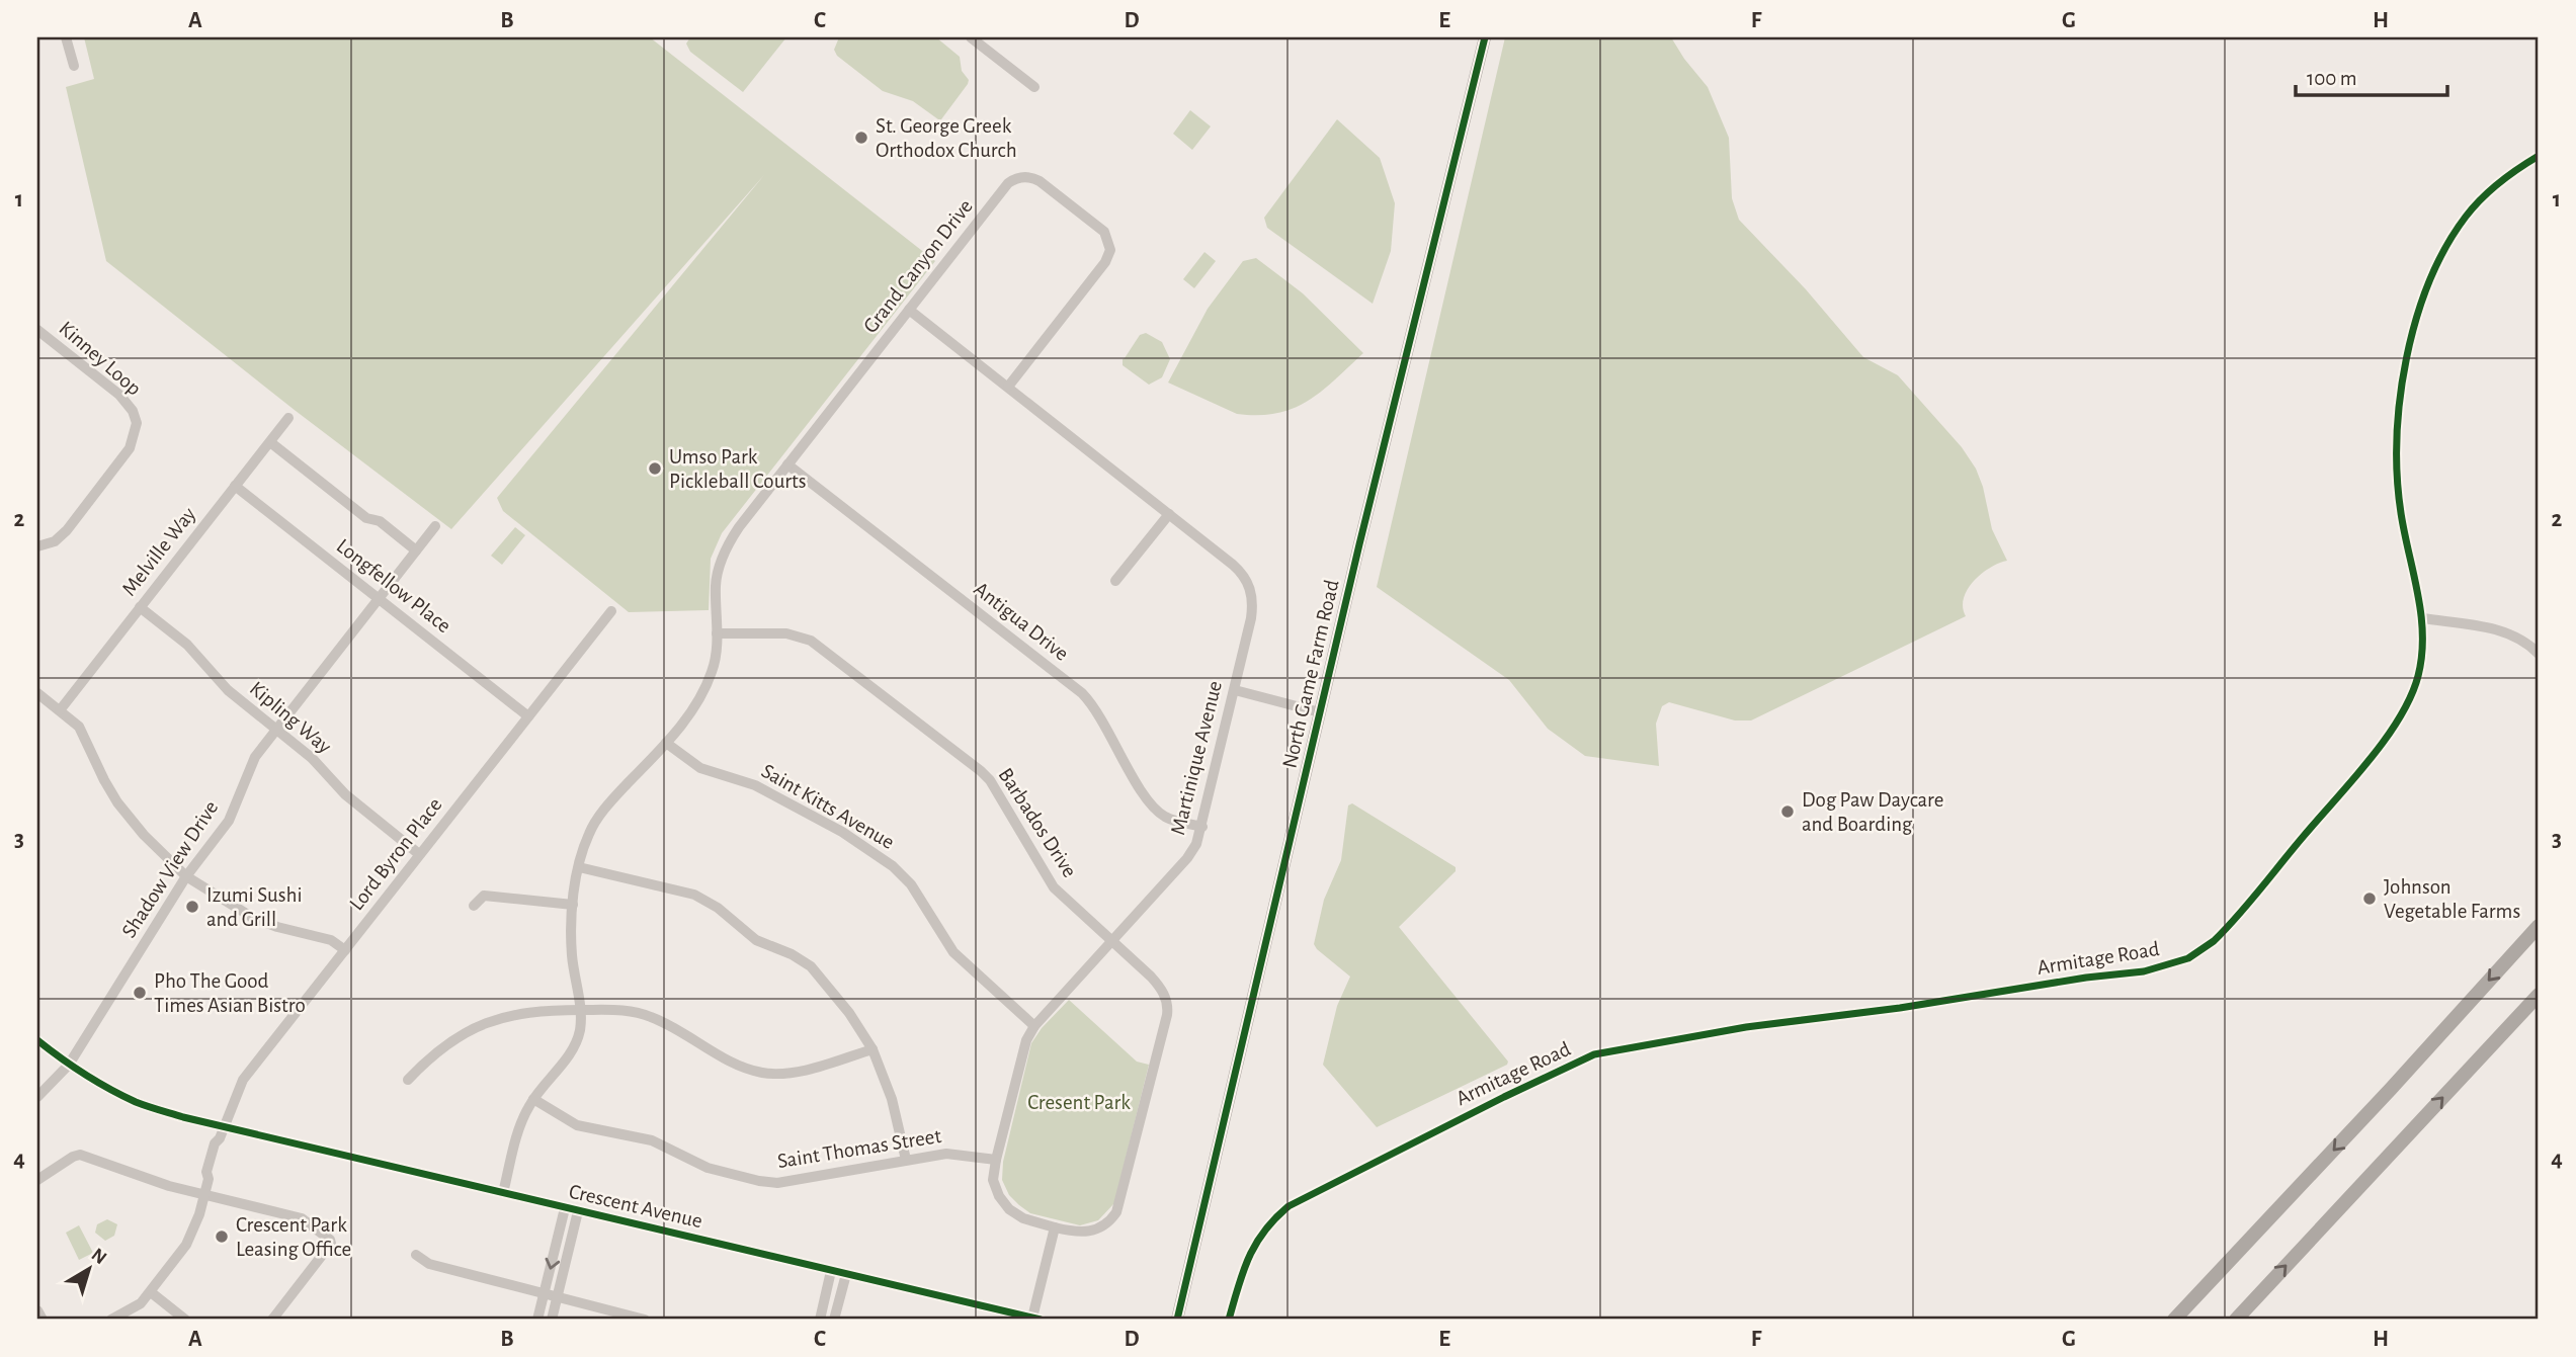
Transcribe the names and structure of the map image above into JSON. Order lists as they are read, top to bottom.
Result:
{
  "streets": {
    "main road": ["North Game Farm Road"],
    "street": [
      "Grand Canyon Drive",
      "Kinney Loop",
      "Melville Way",
      "Longfellow Place",
      "Antigua Drive",
      "Kipling Way",
      "Martinique Avenue",
      "Saint Kitts Avenue",
      "Barbados Drive",
      "Lord Byron Place",
      "Shadow View Drive",
      "Armitage Road",
      "Saint Thomas Street",
      "Crescent Avenue"
    ]
  },
  "crossings": [
    ["Grand Canyon Drive", "Antigua Drive"],
    ["Grand Canyon Drive", "Martinique Avenue"],
    ["Grand Canyon Drive", "Saint Kitts Avenue"],
    ["Grand Canyon Drive", "Barbados Drive"],
    ["Grand Canyon Drive", "Saint Thomas Street"],
    ["Grand Canyon Drive", "Crescent Avenue"],
    ["Melville Way", "Longfellow Place"],
    ["Melville Way", "Kipling Way"],
    ["Longfellow Place", "Lord Byron Place"],
    ["Longfellow Place", "Shadow View Drive"],
    ["Antigua Drive", "Martinique Avenue"],
    ["Kipling Way", "Lord Byron Place"],
    ["Kipling Way", "Shadow View Drive"],
    ["Martinique Avenue", "Saint Kitts Avenue"],
    ["Martinique Avenue", "Barbados Drive"],
    ["Martinique Avenue", "Saint Thomas Street"],
    ["Lord Byron Place", "Crescent Avenue"],
    ["Shadow View Drive", "Crescent Avenue"]
  ],
  "parks": ["Cresent Park"],
  "places": [
    "St. George Greek Orthodox Church",
    "Umso Park Pickleball Courts",
    "Dog Paw Daycare and Boarding",
    "Johnson Vegetable Farms",
    "Izumi Sushi and Grill",
    "Pho The Good Times Asian Bistro",
    "Crescent Park Leasing Office"
  ],
  "scale_bar": "100 m",
  "north": "top right",
  "grid": {
    "columns": [
      "A",
      "B",
      "C",
      "D",
      "E",
      "F",
      "G",
      "H"
    ],
    "rows": [
      "1",
      "2",
      "3",
      "4"
    ]
  }
}
